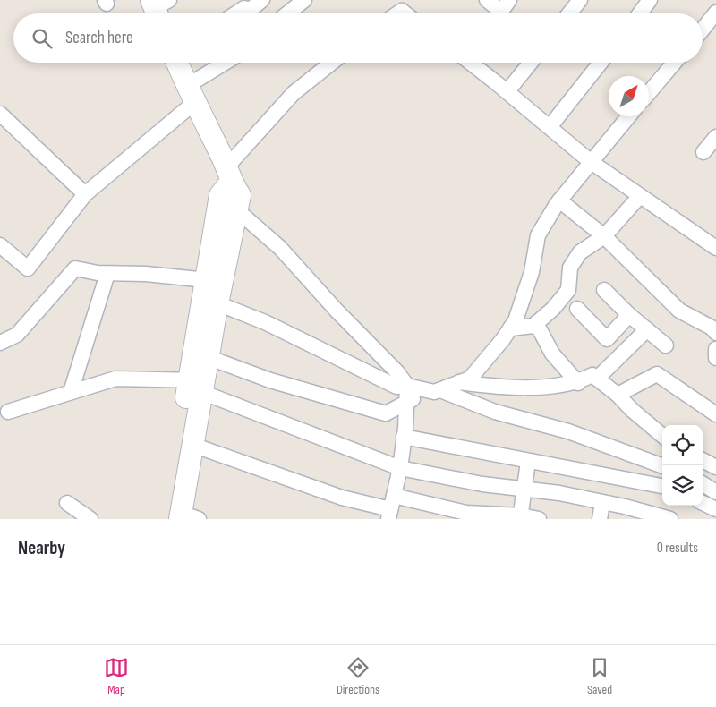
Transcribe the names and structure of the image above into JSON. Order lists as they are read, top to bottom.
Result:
{
  "north": "top right",
  "page": {
    "search": "Search here",
    "heading": ["Nearby", "0 results"],
    "nav": ["Map", "Directions", "Saved"]
  }
}
